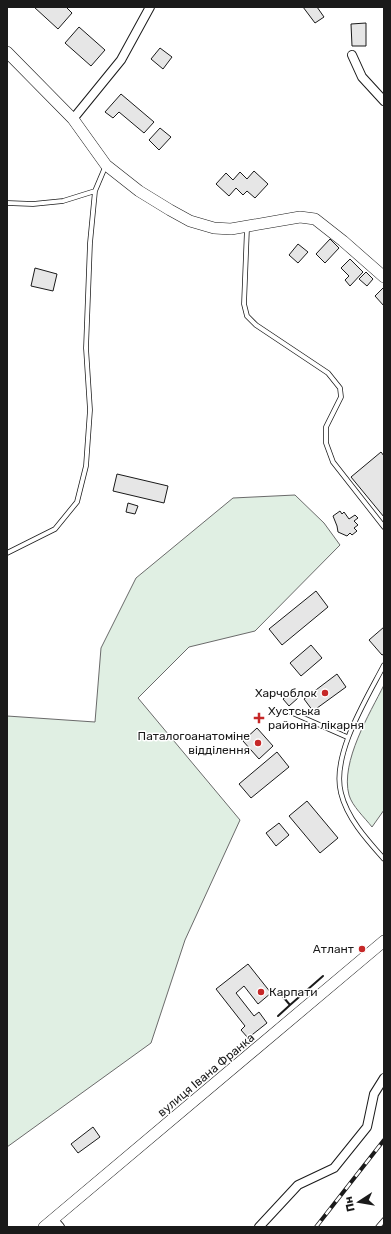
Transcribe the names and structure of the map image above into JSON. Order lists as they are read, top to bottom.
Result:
{
  "streets": {
    "street": ["вулиця Івана Франка"]
  },
  "places": {
    "other": [
      "Харчоблок",
      "Паталогоанатоміне відділення",
      "Атлант",
      "Карпати"
    ],
    "health": ["Хустська районна лікарня"]
  },
  "north": "left"
}
